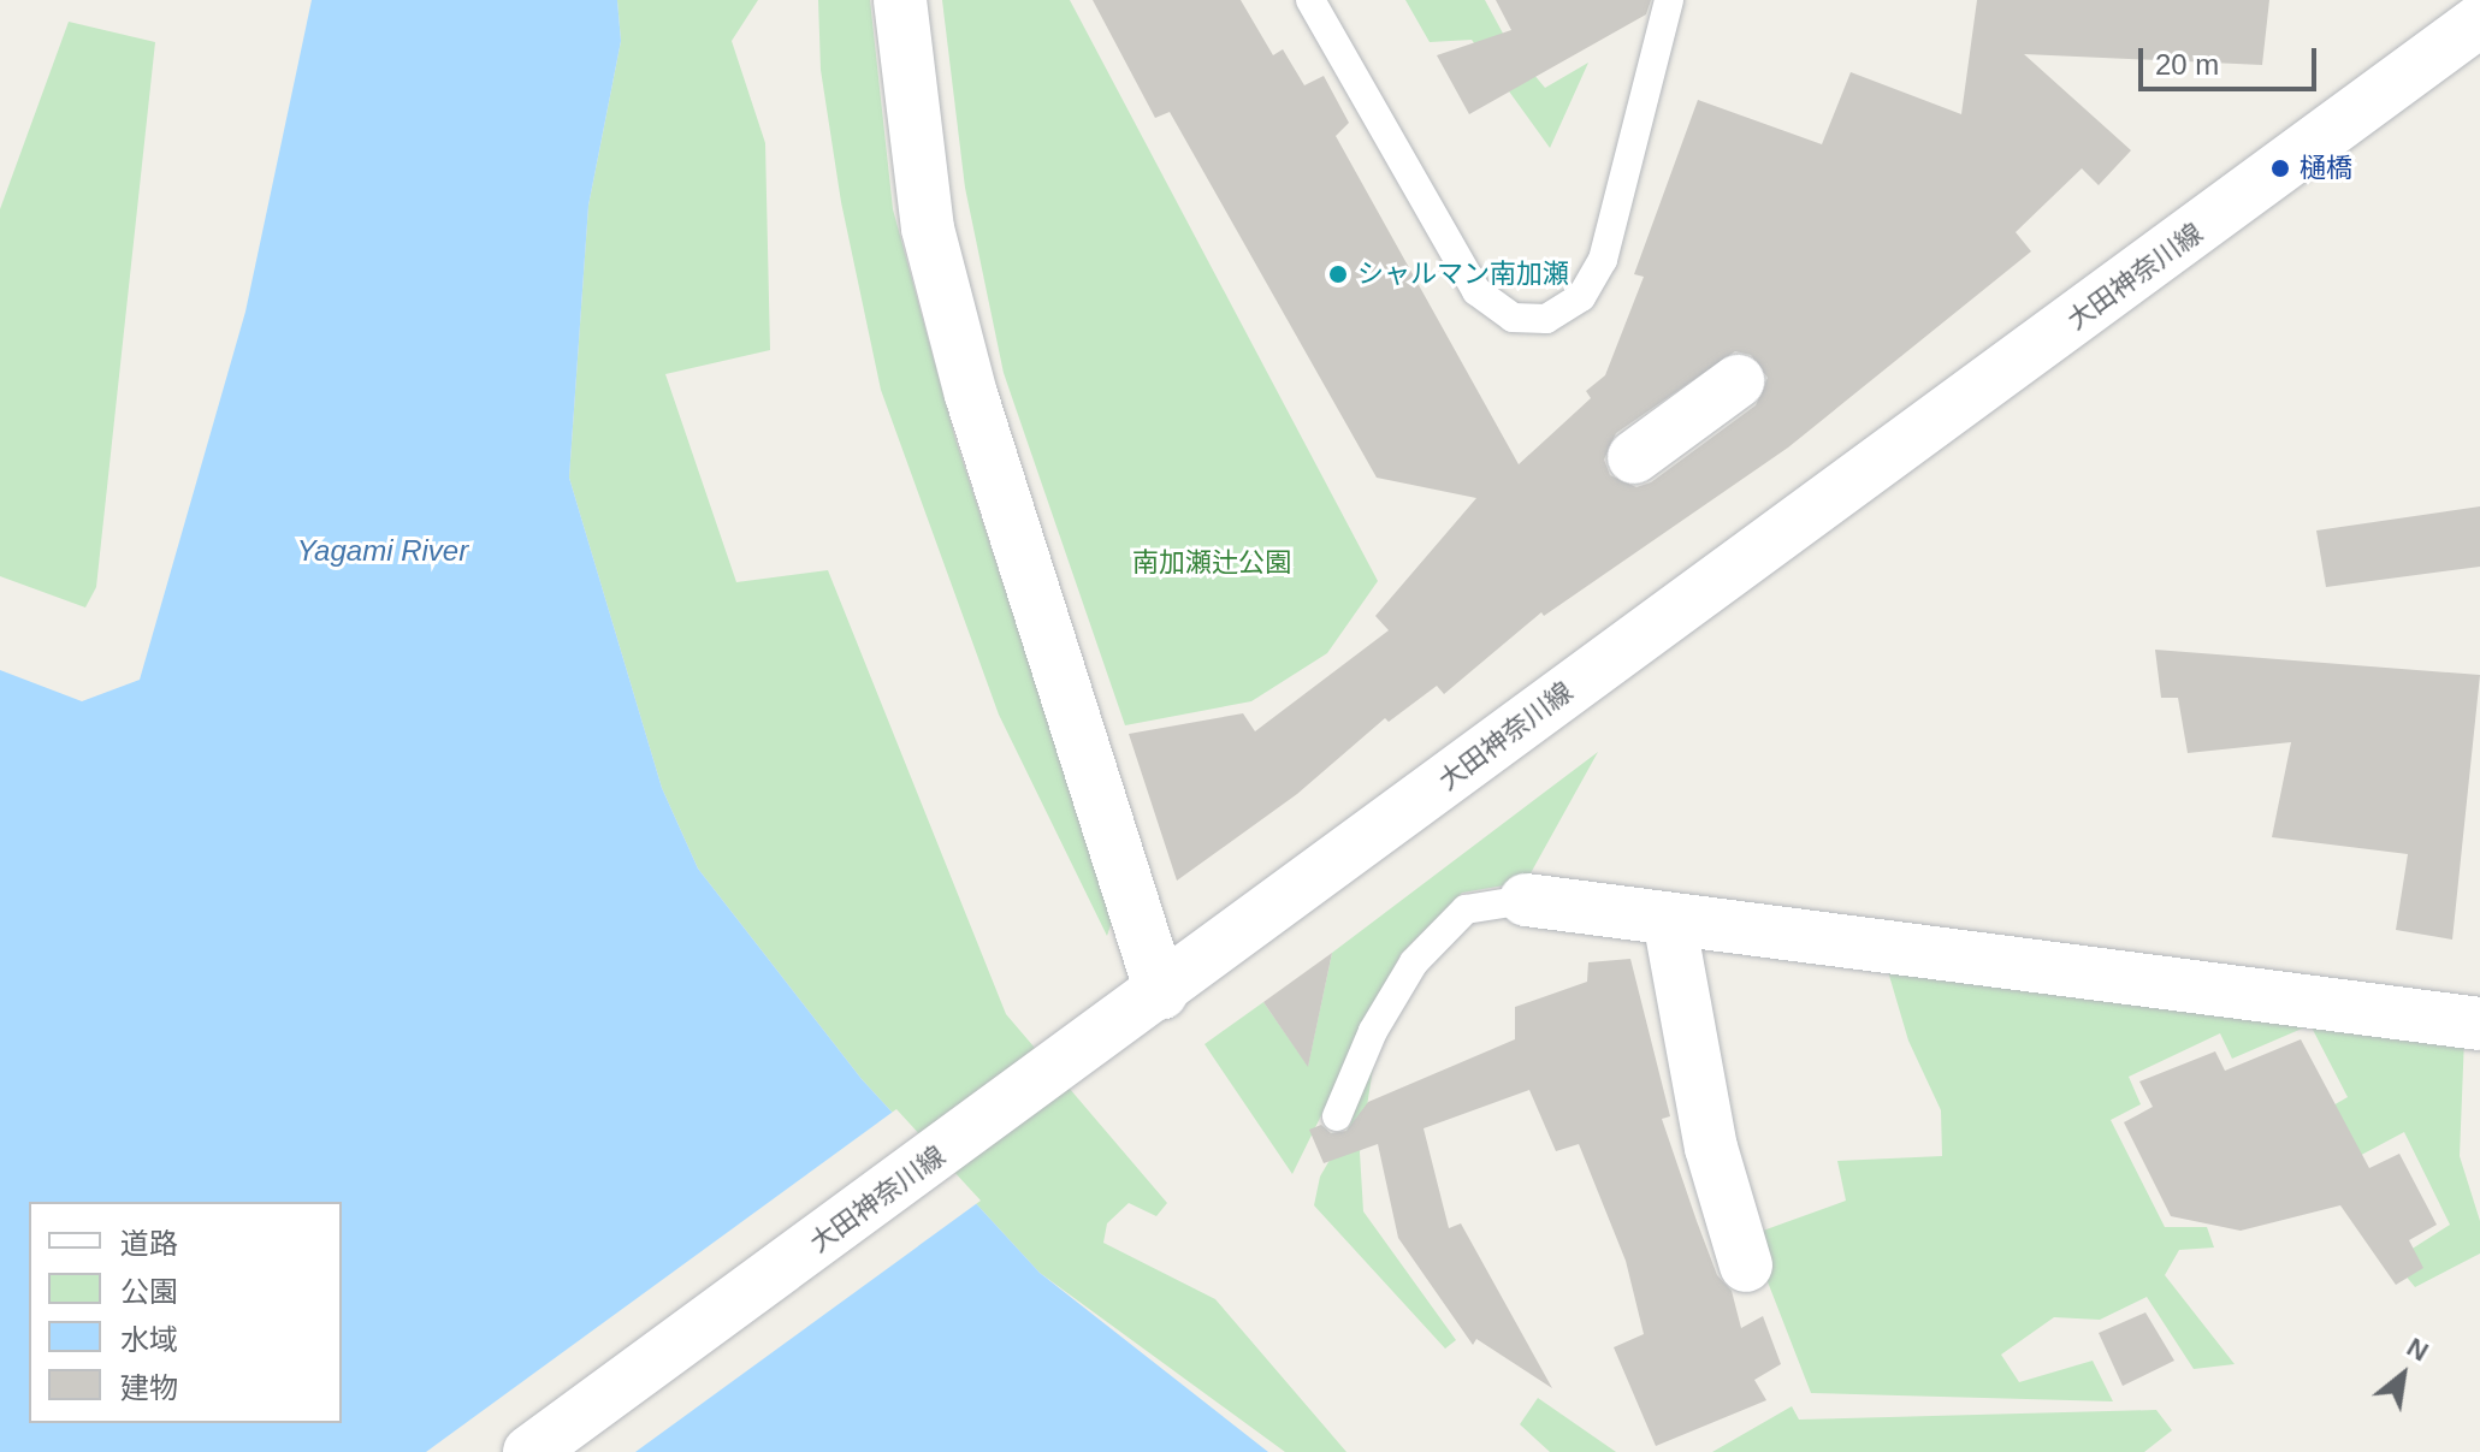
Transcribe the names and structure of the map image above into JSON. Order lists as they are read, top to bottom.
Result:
{
  "streets": {
    "street": ["大田神奈川線"]
  },
  "water": ["Yagami River"],
  "parks": ["南加瀬辻公園"],
  "places": ["樋橋", "シャルマン南加瀬"],
  "legend": [
    "道路",
    "公園",
    "水域",
    "建物"
  ],
  "scale_bar": "20 m",
  "north": "top right"
}
